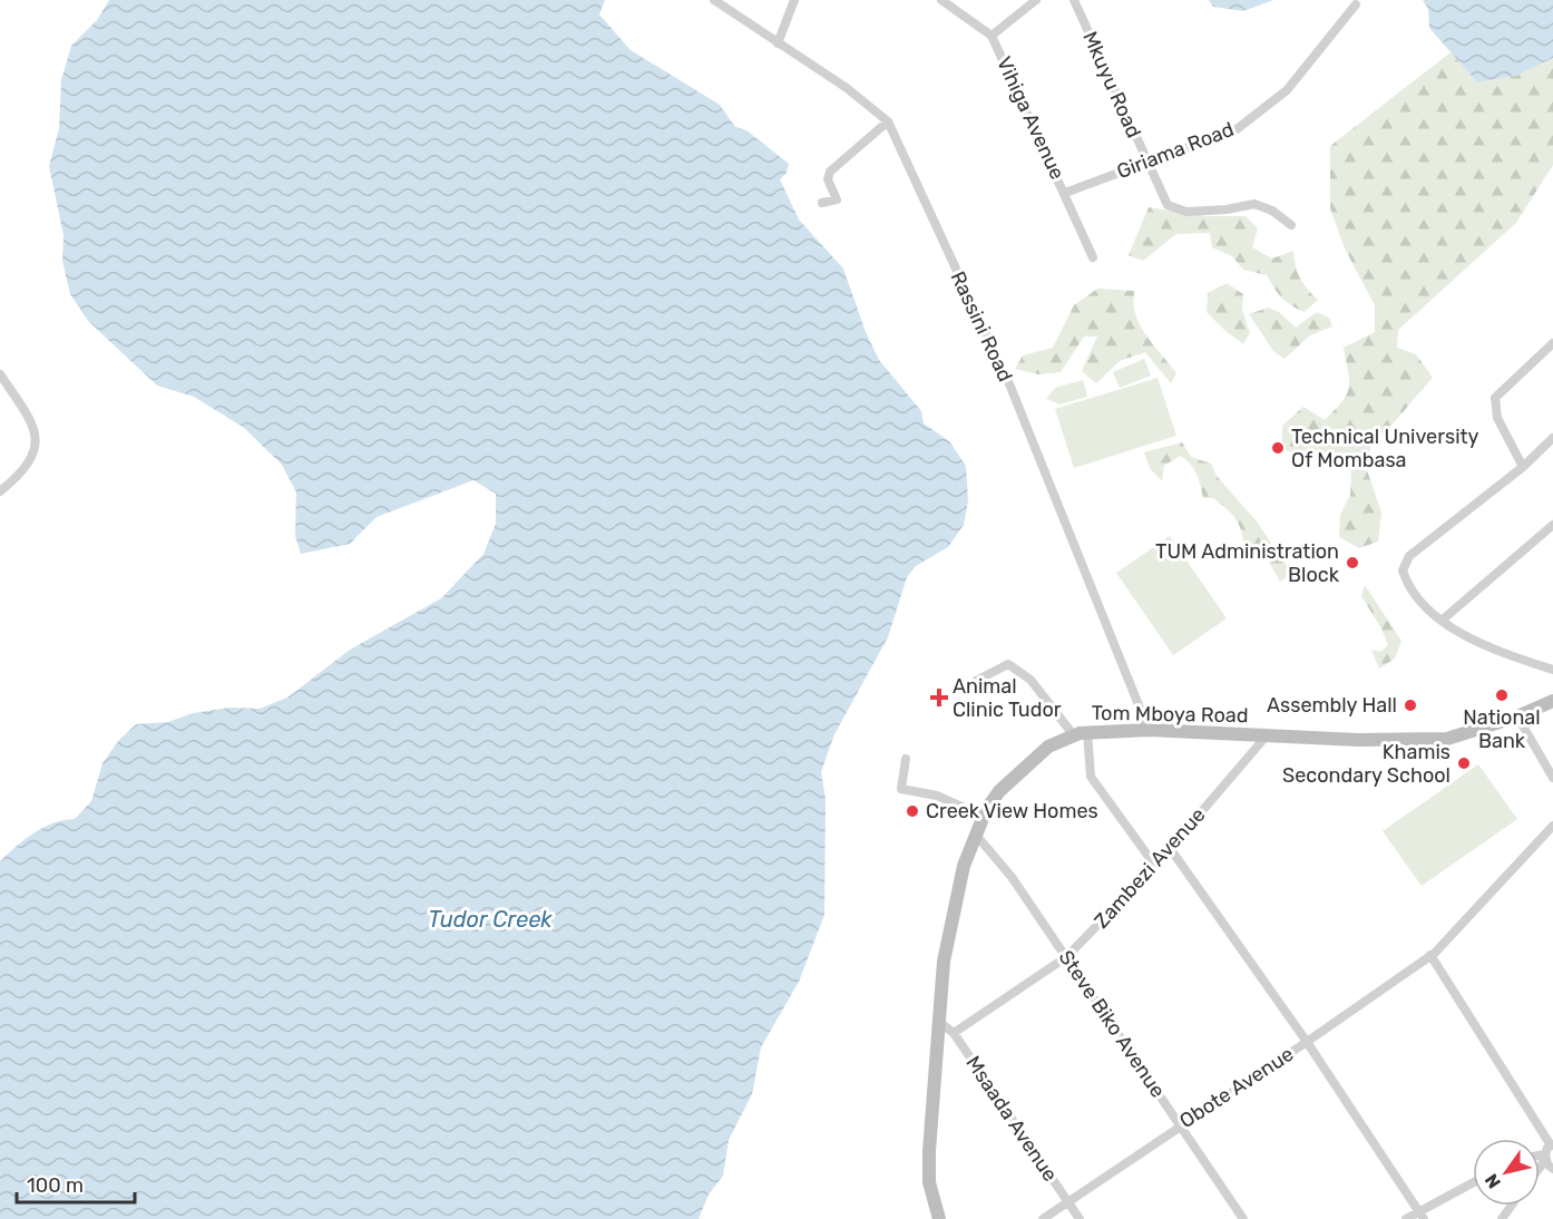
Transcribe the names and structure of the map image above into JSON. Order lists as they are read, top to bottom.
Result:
{
  "streets": {
    "main road": ["Tom Mboya Road"],
    "street": [
      "Mkuyu Road",
      "Vihiga Avenue",
      "Giriama Road",
      "Rassini Road",
      "Zambezi Avenue",
      "Steve Biko Avenue",
      "Obote Avenue",
      "Msaada Avenue"
    ]
  },
  "crossings": [
    ["Mkuyu Road", "Giriama Road"],
    ["Vihiga Avenue", "Giriama Road"],
    ["Rassini Road", "Tom Mboya Road"],
    ["Tom Mboya Road", "Zambezi Avenue"],
    ["Tom Mboya Road", "Steve Biko Avenue"],
    ["Tom Mboya Road", "Msaada Avenue"],
    ["Zambezi Avenue", "Steve Biko Avenue"],
    ["Zambezi Avenue", "Msaada Avenue"],
    ["Steve Biko Avenue", "Obote Avenue"],
    ["Obote Avenue", "Msaada Avenue"]
  ],
  "water": ["Tudor Creek"],
  "places": {
    "other": [
      "Technical University Of Mombasa",
      "TUM Administration Block",
      "National Bank",
      "Assembly Hall",
      "Khamis Secondary School",
      "Creek View Homes"
    ],
    "health": ["Animal Clinic Tudor"]
  },
  "scale_bar": "100 m",
  "north": "bottom left"
}
